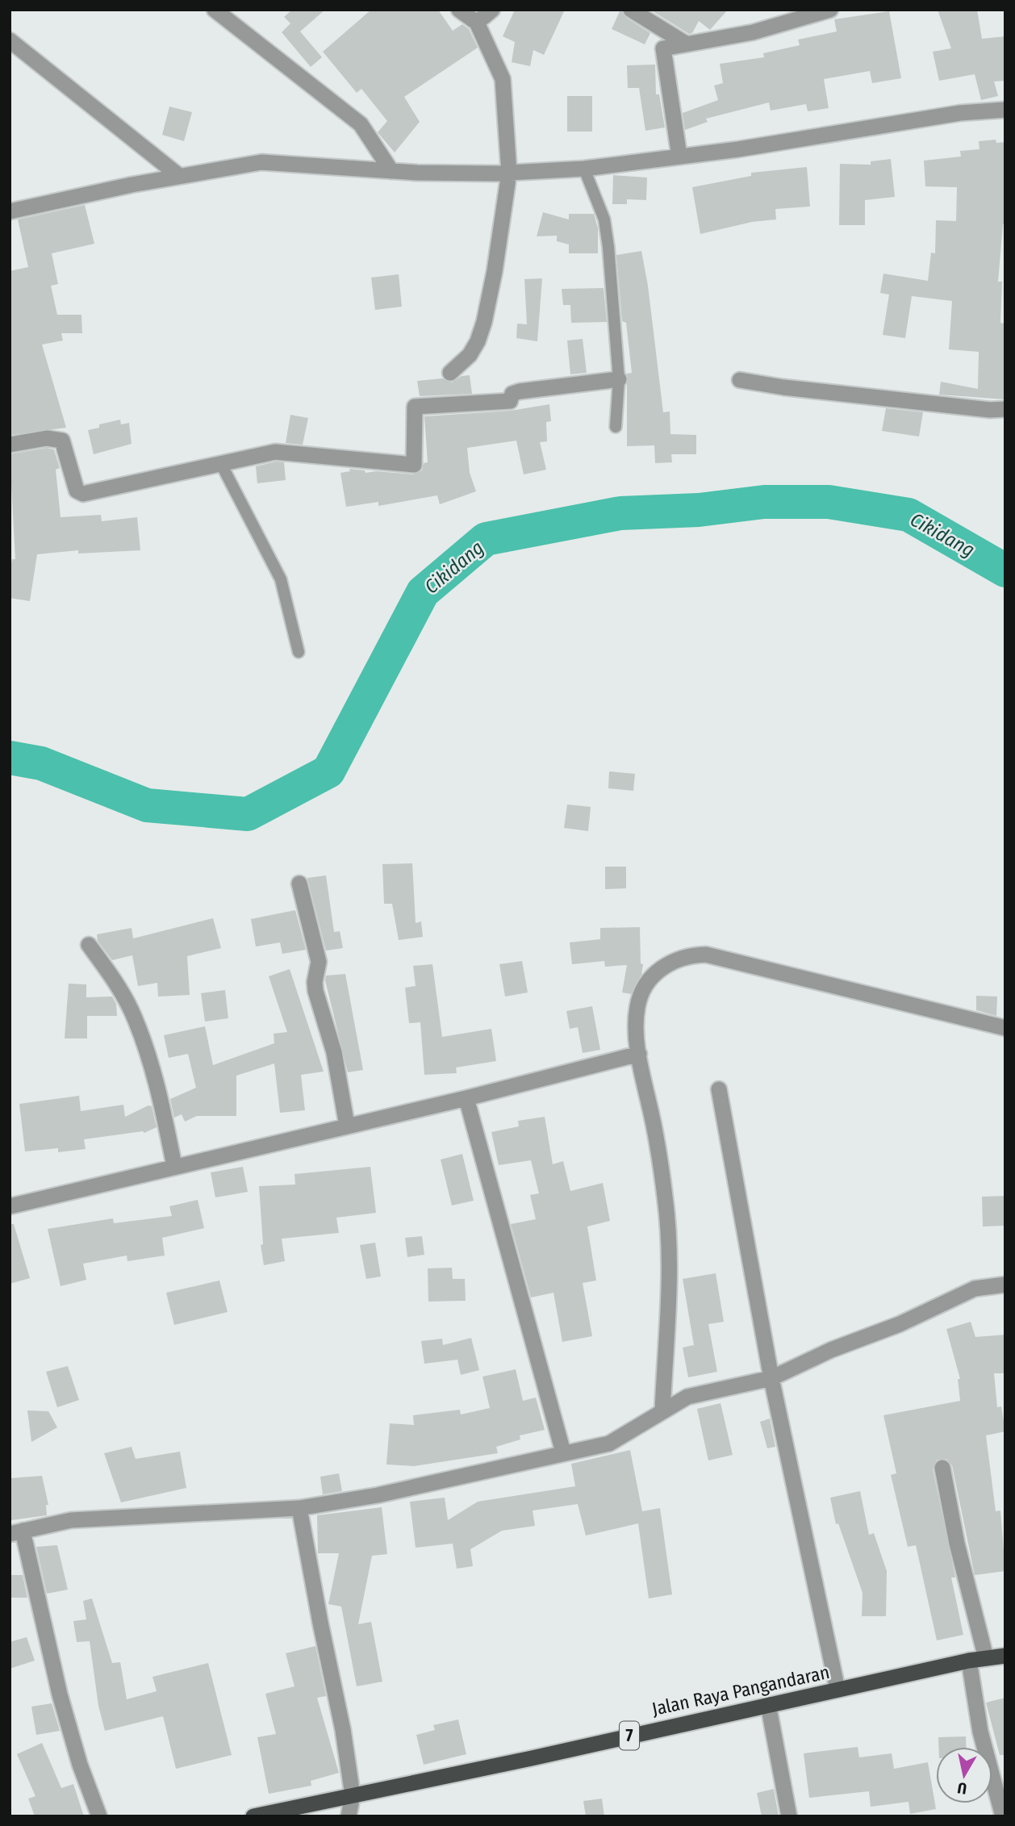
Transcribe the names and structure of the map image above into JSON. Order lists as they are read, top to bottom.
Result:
{
  "streets": {
    "highway": ["Jalan Raya Pangandaran", "7"]
  },
  "water": ["Cikidang"],
  "north": "bottom"
}
